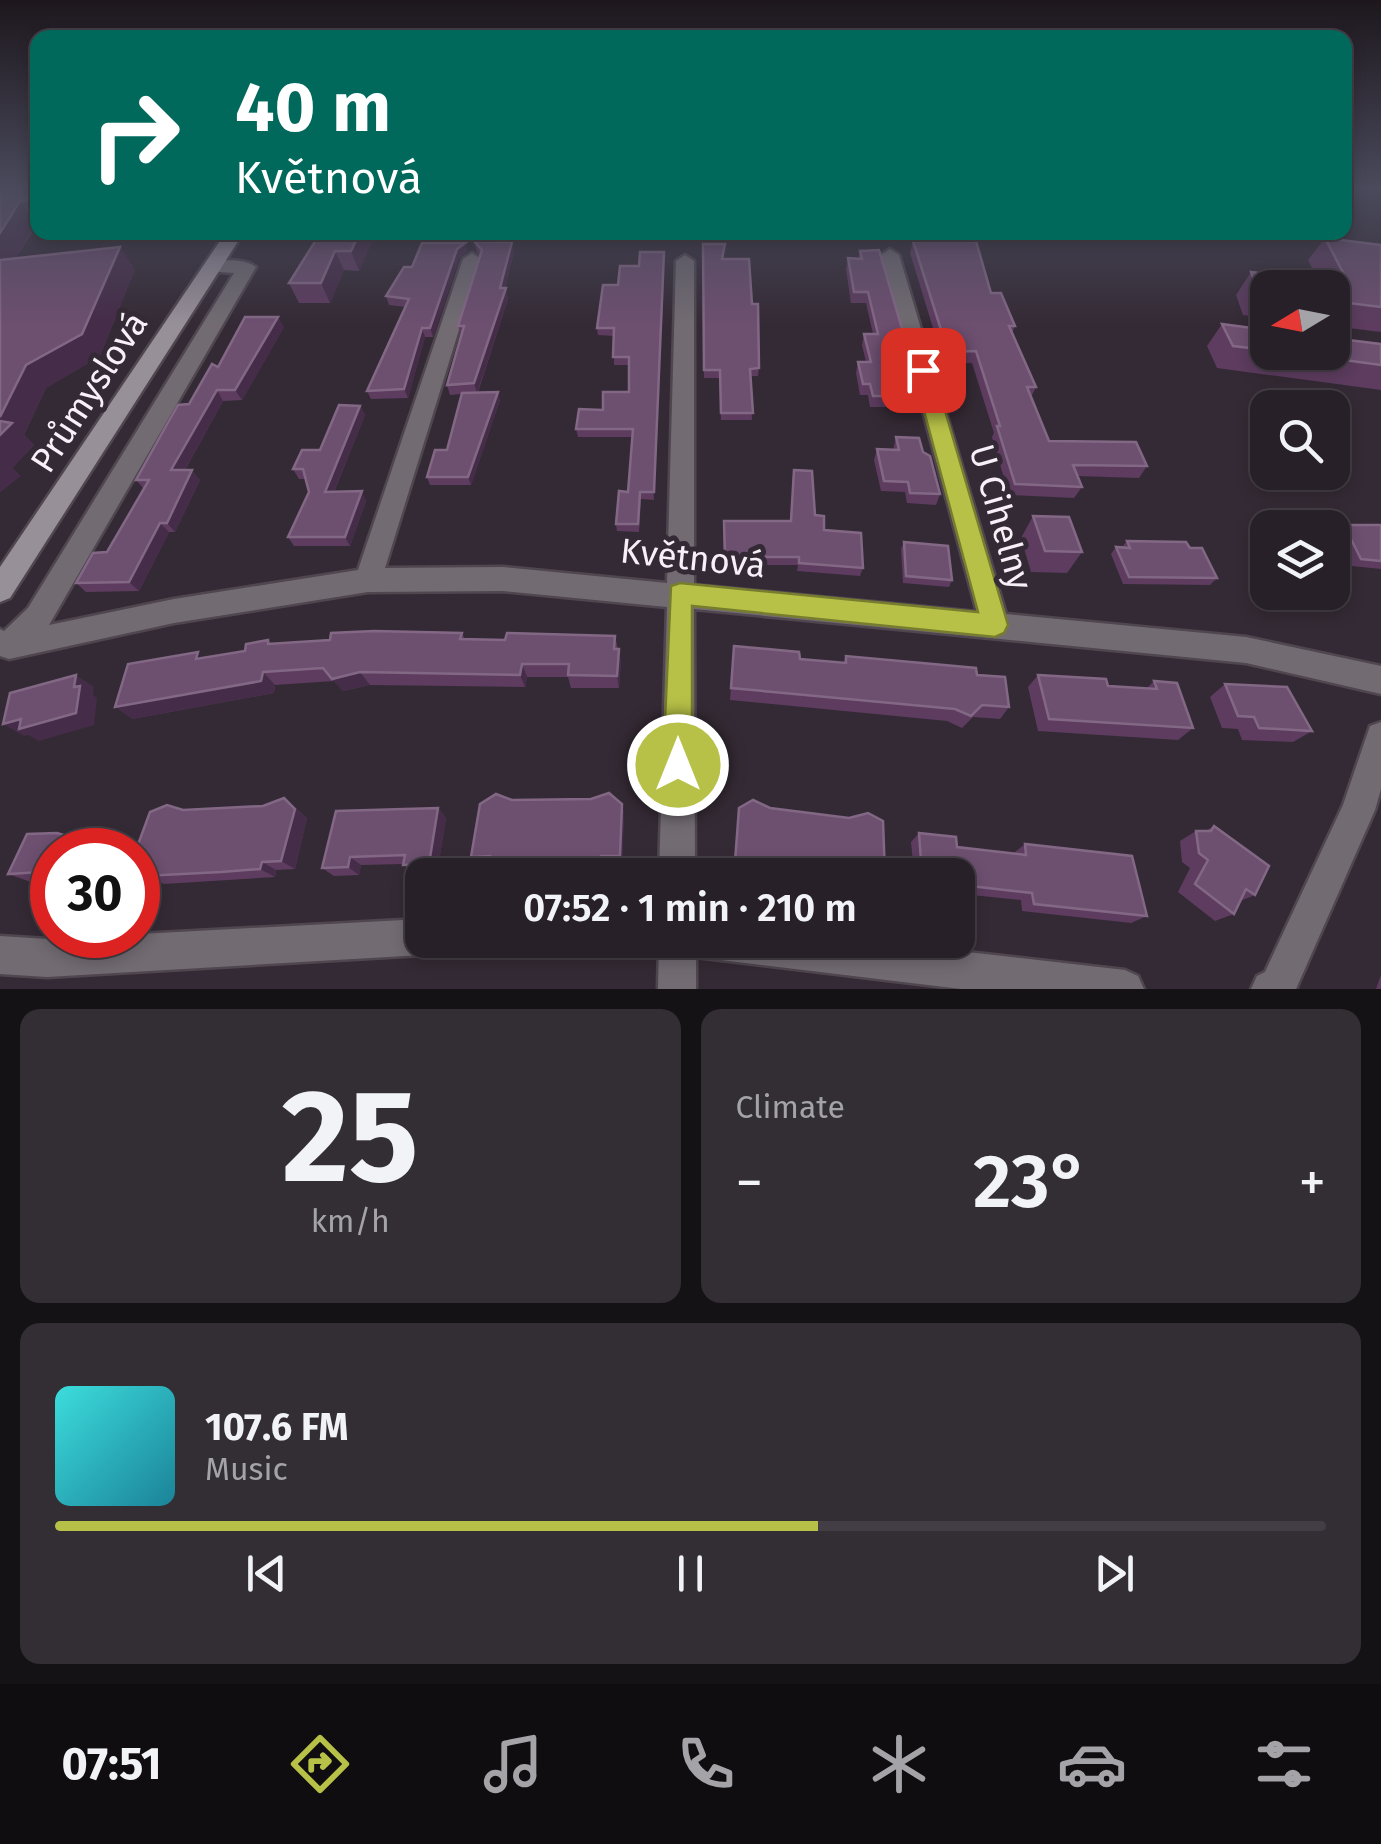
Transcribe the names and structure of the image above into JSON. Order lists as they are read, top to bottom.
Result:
{
  "streets": {
    "main road": ["Průmyslová"],
    "street": ["U Cihelny", "Květnová"]
  },
  "crossings": [
    ["U Cihelny", "Květnová"]
  ],
  "north": "left",
  "page": {
    "turn": ["40 m", "Květnová"],
    "limit": "30",
    "trip": "07:52 · 1 min · 210 m",
    "tile": [
      ["25", "km/h"],
      "Climate"
    ],
    "heat": ["−", "23°", "+"],
    "song": ["107.6 FM", "Music"],
    "tabs": "07:51"
  }
}
